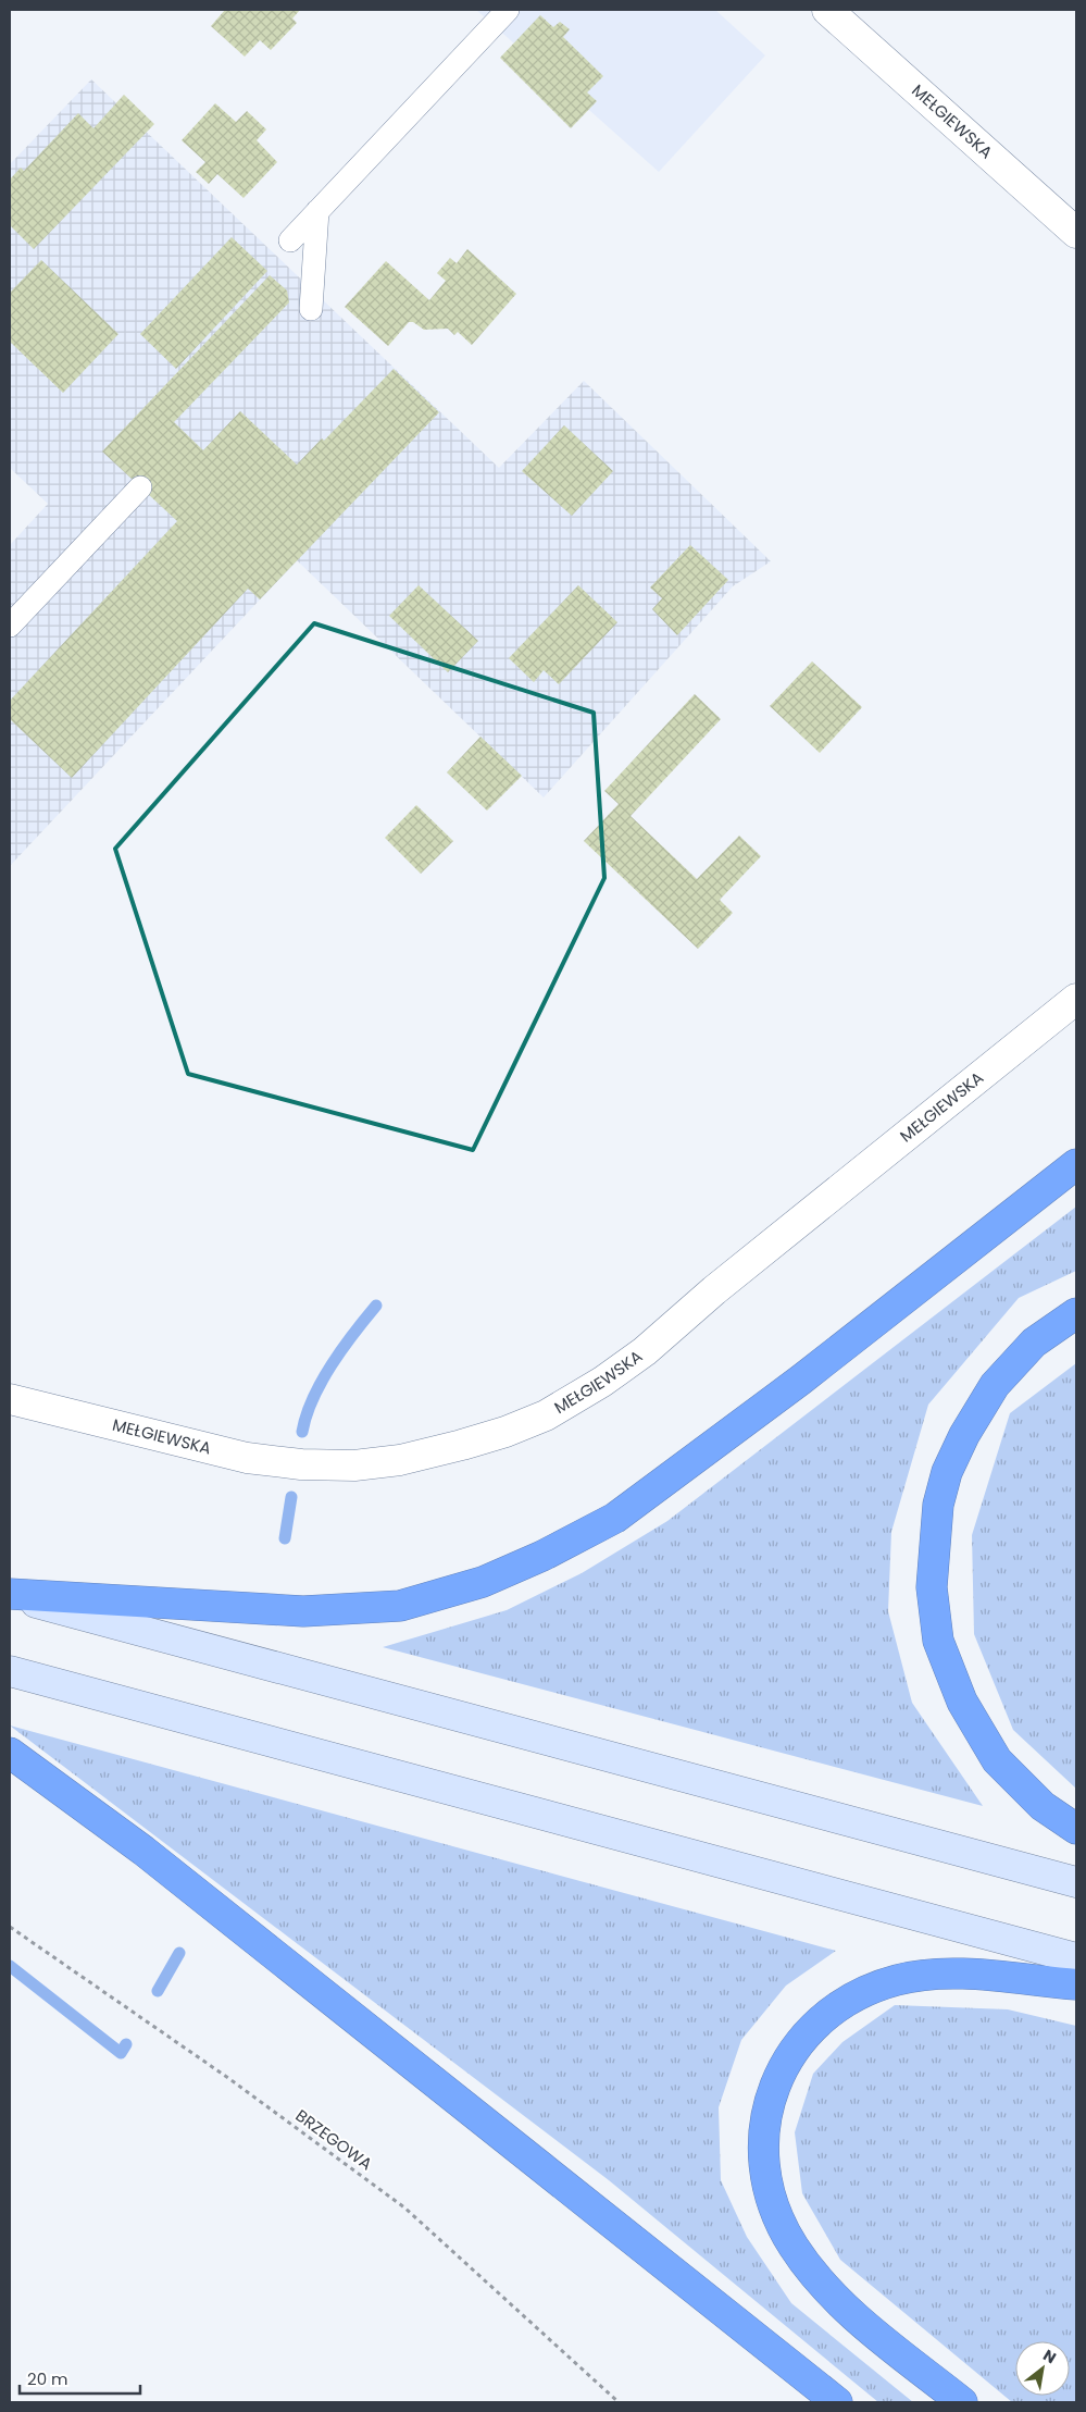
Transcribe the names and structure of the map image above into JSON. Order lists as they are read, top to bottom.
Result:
{
  "streets": {
    "street": ["MEŁGIEWSKA"],
    "path": ["BRZEGOWA"]
  },
  "scale_bar": "20 m",
  "north": "top right"
}
